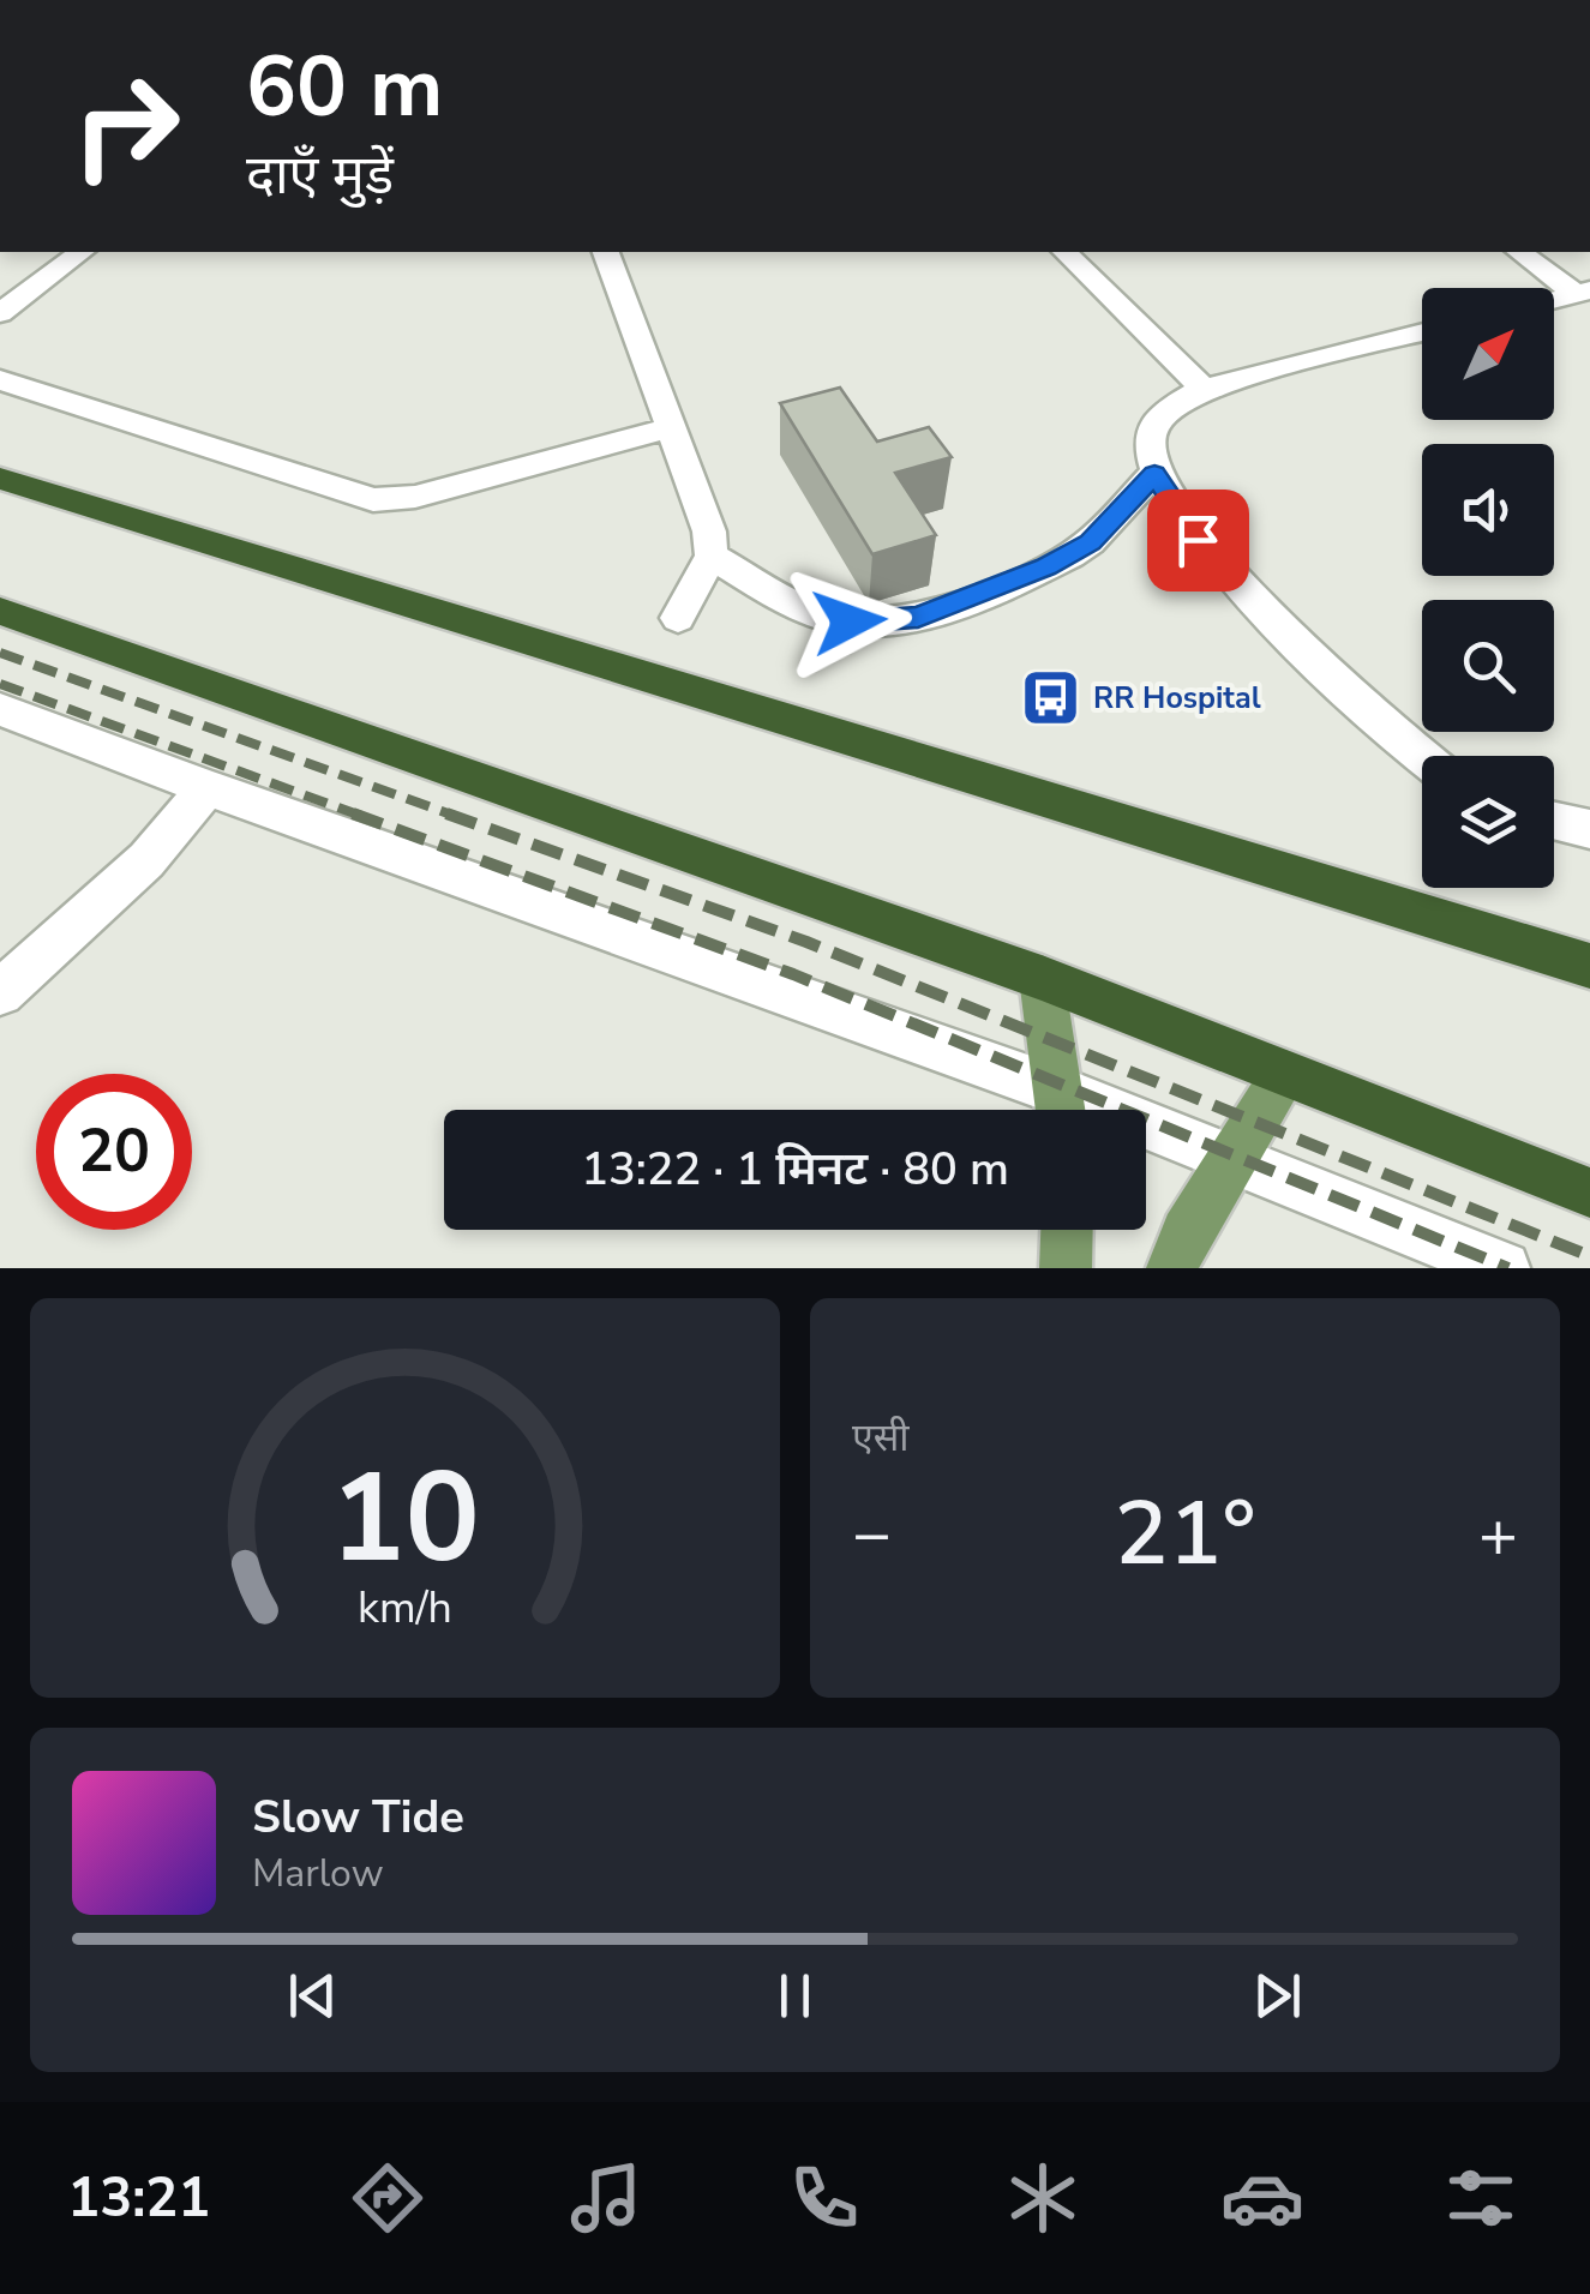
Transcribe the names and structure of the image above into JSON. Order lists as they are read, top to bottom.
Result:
{
  "places": {
    "bus stop": ["RR Hospital"]
  },
  "north": "top right",
  "page": {
    "turn": ["60 m", "दाएँ मुड़ें"],
    "limit": "20",
    "trip": "13:22 · 1 मिनट · 80 m",
    "tile": "एसी",
    "heat": ["−", "21°", "+"],
    "song": ["Slow Tide", "Marlow"],
    "tabs": "13:21",
    "gauge": ["10", "km/h"]
  }
}
